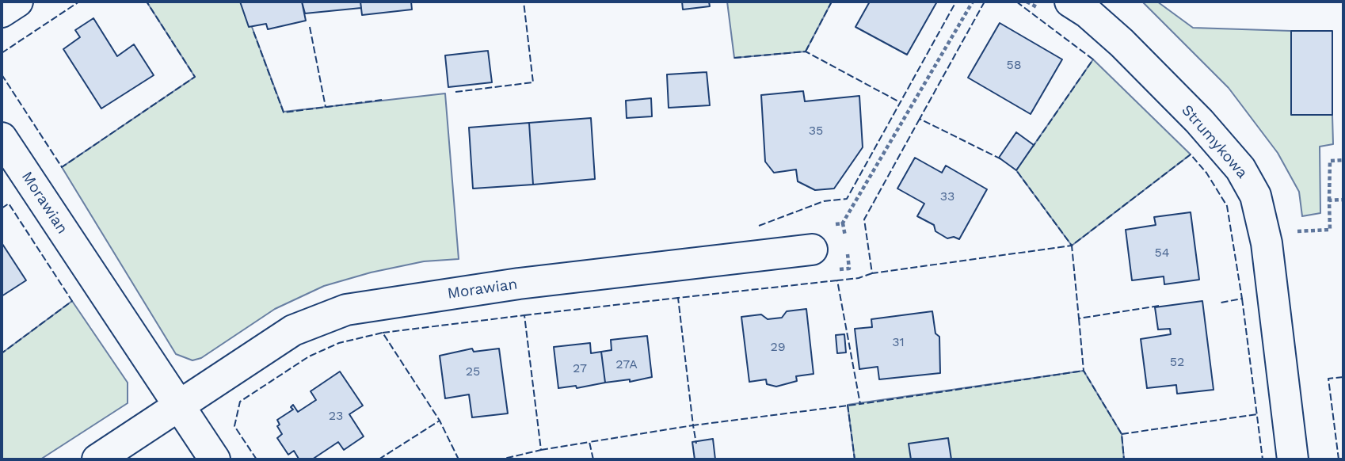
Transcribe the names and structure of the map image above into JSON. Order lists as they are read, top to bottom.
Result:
{
  "streets": {
    "street": ["Strumykowa", "Morawian"]
  },
  "house_numbers": [
    "58",
    "35",
    "33",
    "54",
    "31",
    "29",
    "52",
    "27A",
    "27",
    "25",
    "23"
  ]
}
